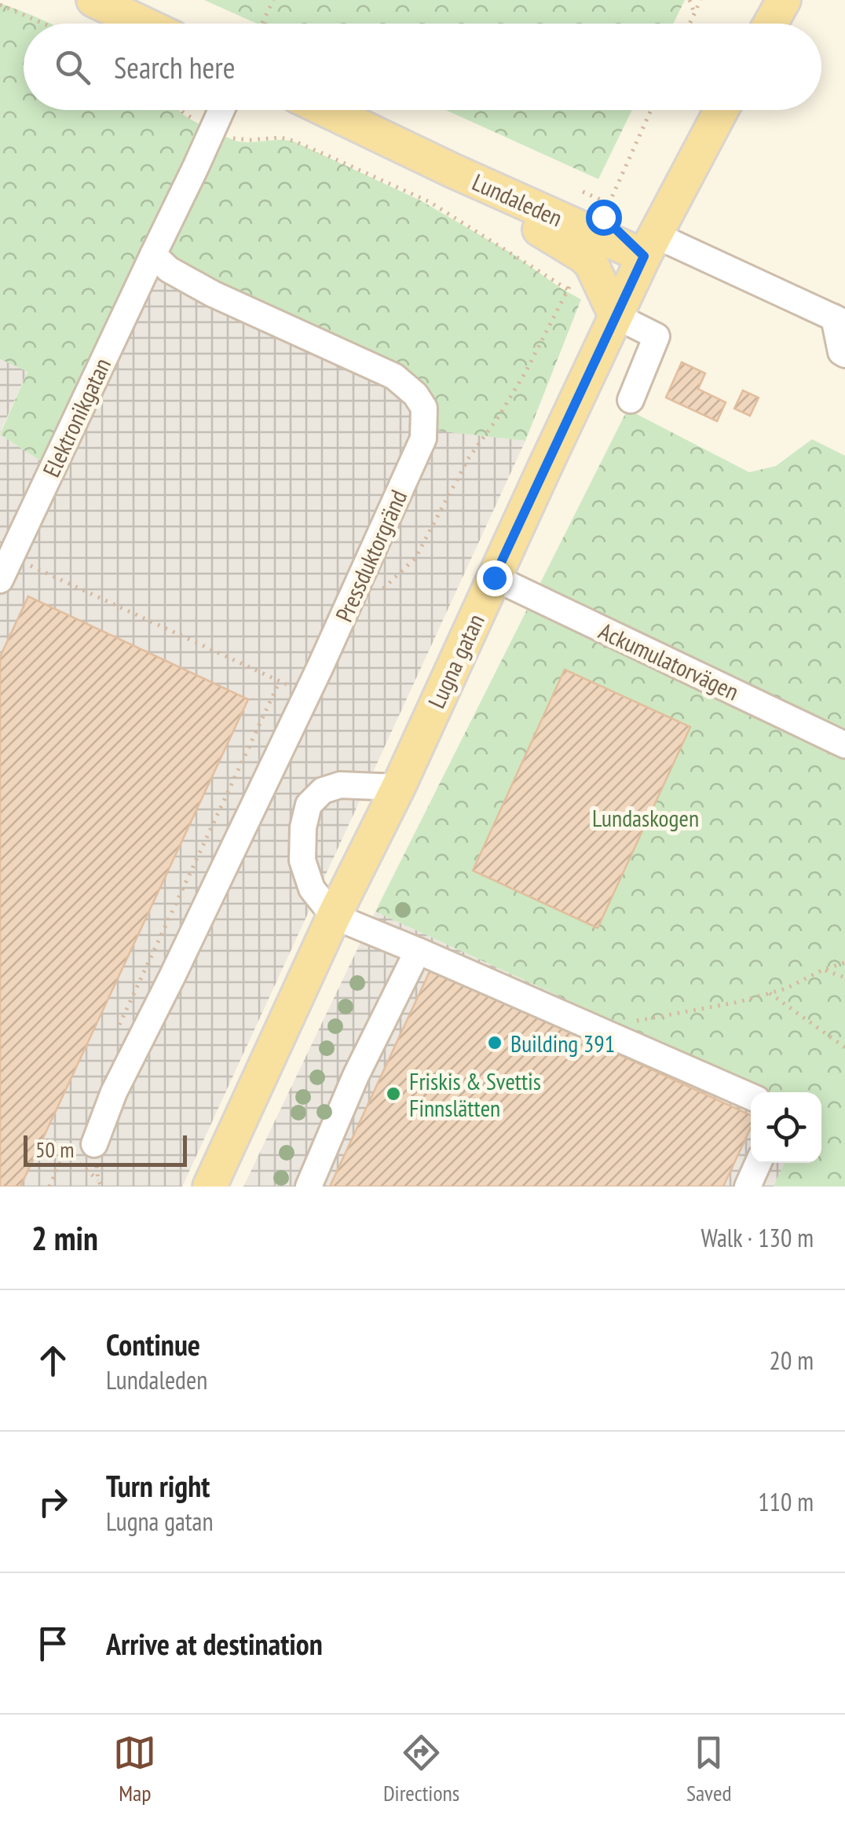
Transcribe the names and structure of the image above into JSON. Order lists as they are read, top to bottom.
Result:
{
  "streets": {
    "main road": ["Lundaleden", "Lugna gatan"],
    "street": ["Elektronikgatan", "Pressduktorgränd", "Ackumulatorvägen"]
  },
  "crossings": [
    ["Lundaleden", "Lugna gatan"],
    ["Elektronikgatan", "Pressduktorgränd"],
    ["Lugna gatan", "Ackumulatorvägen"]
  ],
  "parks": ["Lundaskogen"],
  "places": ["Building 391", "Friskis & Svettis Finnslätten"],
  "scale_bar": "50 m",
  "page": {
    "search": "Search here",
    "scale": "50 m",
    "heading": ["2 min", "Walk · 130 m"],
    "list": [
      ["Continue", "Lundaleden", "20 m"],
      ["Turn right", "Lugna gatan", "110 m"],
      "Arrive at destination"
    ],
    "nav": ["Map", "Directions", "Saved"]
  }
}
